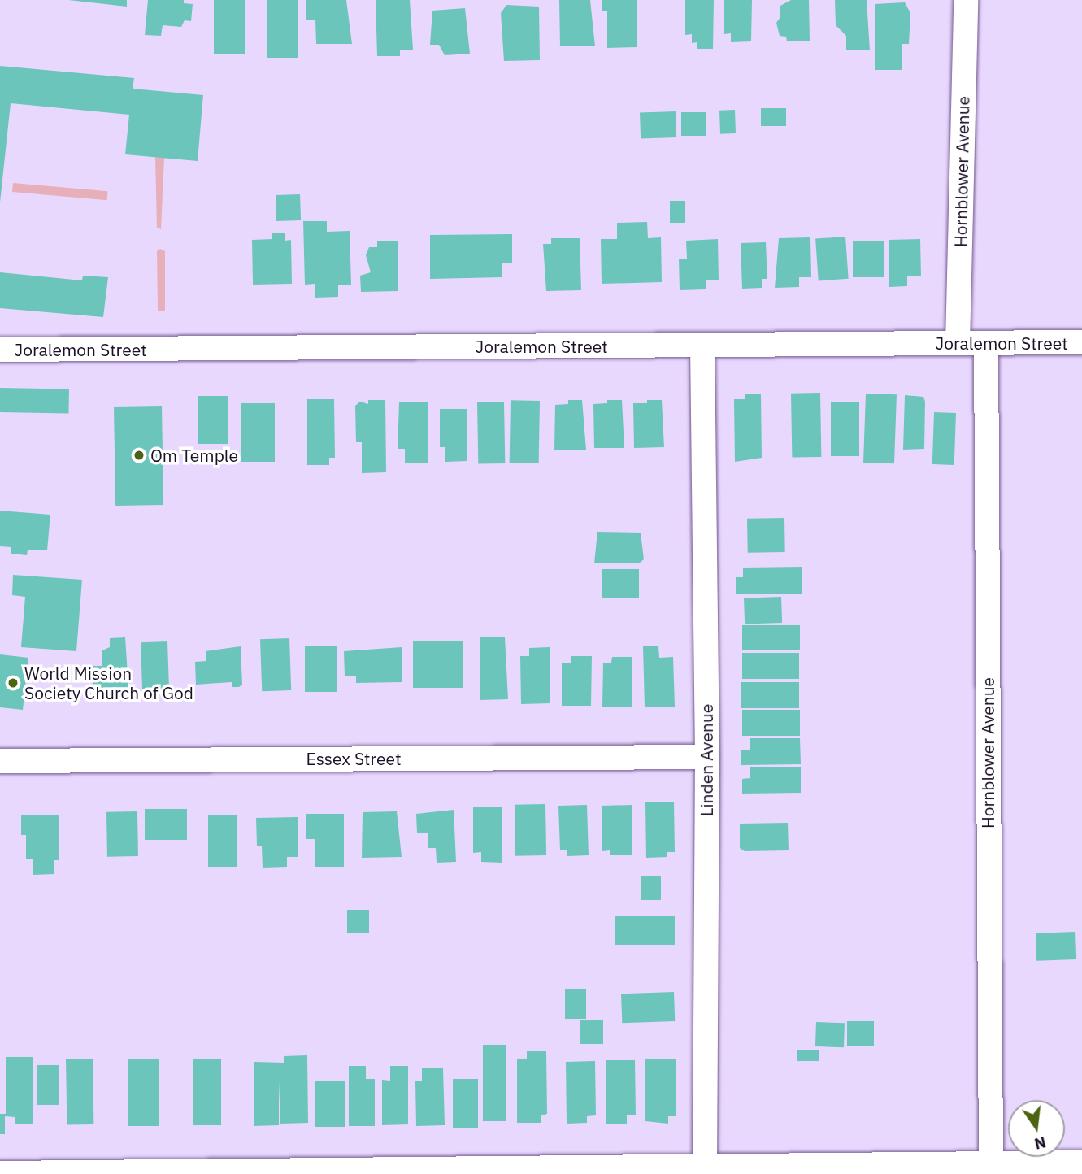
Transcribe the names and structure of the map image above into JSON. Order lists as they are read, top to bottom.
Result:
{
  "streets": {
    "street": [
      "Hornblower Avenue",
      "Joralemon Street",
      "Essex Street",
      "Linden Avenue"
    ]
  },
  "crossings": [
    ["Hornblower Avenue", "Joralemon Street"],
    ["Joralemon Street", "Linden Avenue"],
    ["Essex Street", "Linden Avenue"]
  ],
  "places": ["Om Temple", "World Mission Society Church of God"],
  "north": "bottom"
}
